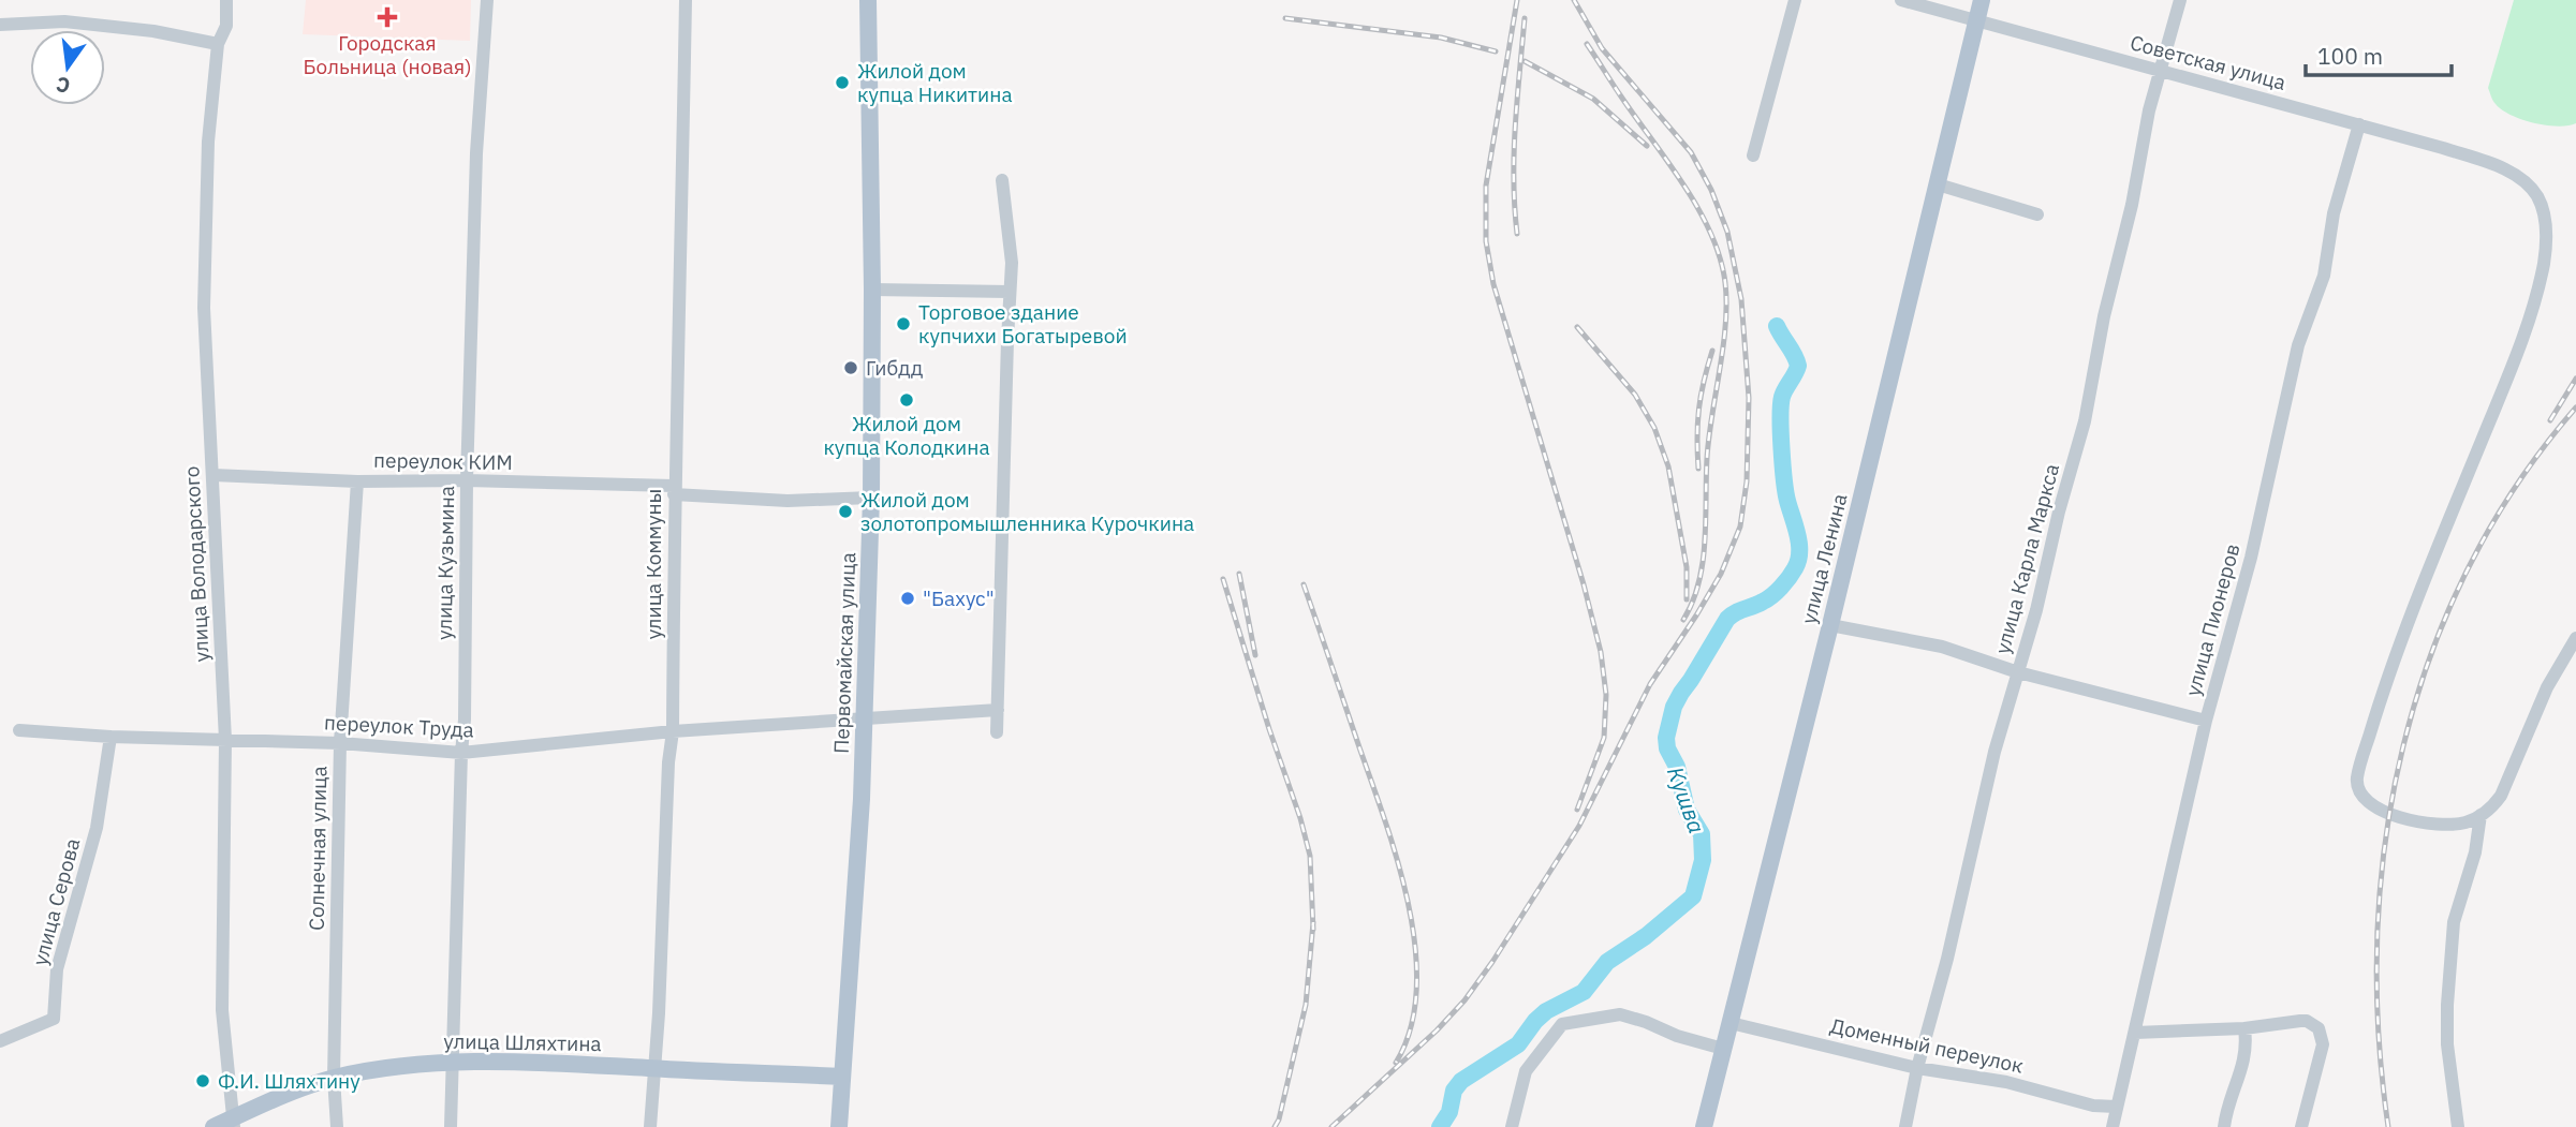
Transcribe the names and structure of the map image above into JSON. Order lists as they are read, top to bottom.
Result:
{
  "streets": {
    "main road": ["улица Ленина", "Первомайская улица", "улица Шляхтина"],
    "street": [
      "Советская улица",
      "переулок КИМ",
      "улица Карла Маркса",
      "улица Кузьмина",
      "улица Володарского",
      "улица Коммуны",
      "улица Пионеров",
      "переулок Труда",
      "Солнечная улица",
      "улица Серова",
      "Доменный переулок"
    ]
  },
  "crossings": [
    ["Советская улица", "улица Ленина"],
    ["Советская улица", "улица Карла Маркса"],
    ["Советская улица", "улица Пионеров"],
    ["переулок КИМ", "улица Кузьмина"],
    ["переулок КИМ", "улица Володарского"],
    ["переулок КИМ", "улица Коммуны"],
    ["переулок КИМ", "Первомайская улица"],
    ["переулок КИМ", "Солнечная улица"],
    ["улица Ленина", "Доменный переулок"],
    ["улица Карла Маркса", "Доменный переулок"],
    ["улица Кузьмина", "переулок Труда"],
    ["улица Кузьмина", "улица Шляхтина"],
    ["улица Володарского", "переулок Труда"],
    ["улица Володарского", "улица Шляхтина"],
    ["улица Коммуны", "переулок Труда"],
    ["улица Коммуны", "улица Шляхтина"],
    ["улица Пионеров", "Доменный переулок"],
    ["Первомайская улица", "переулок Труда"],
    ["Первомайская улица", "улица Шляхтина"],
    ["переулок Труда", "Солнечная улица"],
    ["переулок Труда", "улица Серова"],
    ["Солнечная улица", "улица Шляхтина"]
  ],
  "water": ["Кушва"],
  "places": {
    "health": ["Городская Больница (новая)"],
    "other": [
      "Жилой дом купца Никитина",
      "Торговое здание купчихи Богатыревой",
      "Гибдд",
      "Жилой дом купца Колодкина",
      "Жилой дом золотопромышленника Курочкина",
      "\"Бахус\"",
      "Ф.И. Шляхтину"
    ]
  },
  "scale_bar": "100 m",
  "north": "bottom"
}
